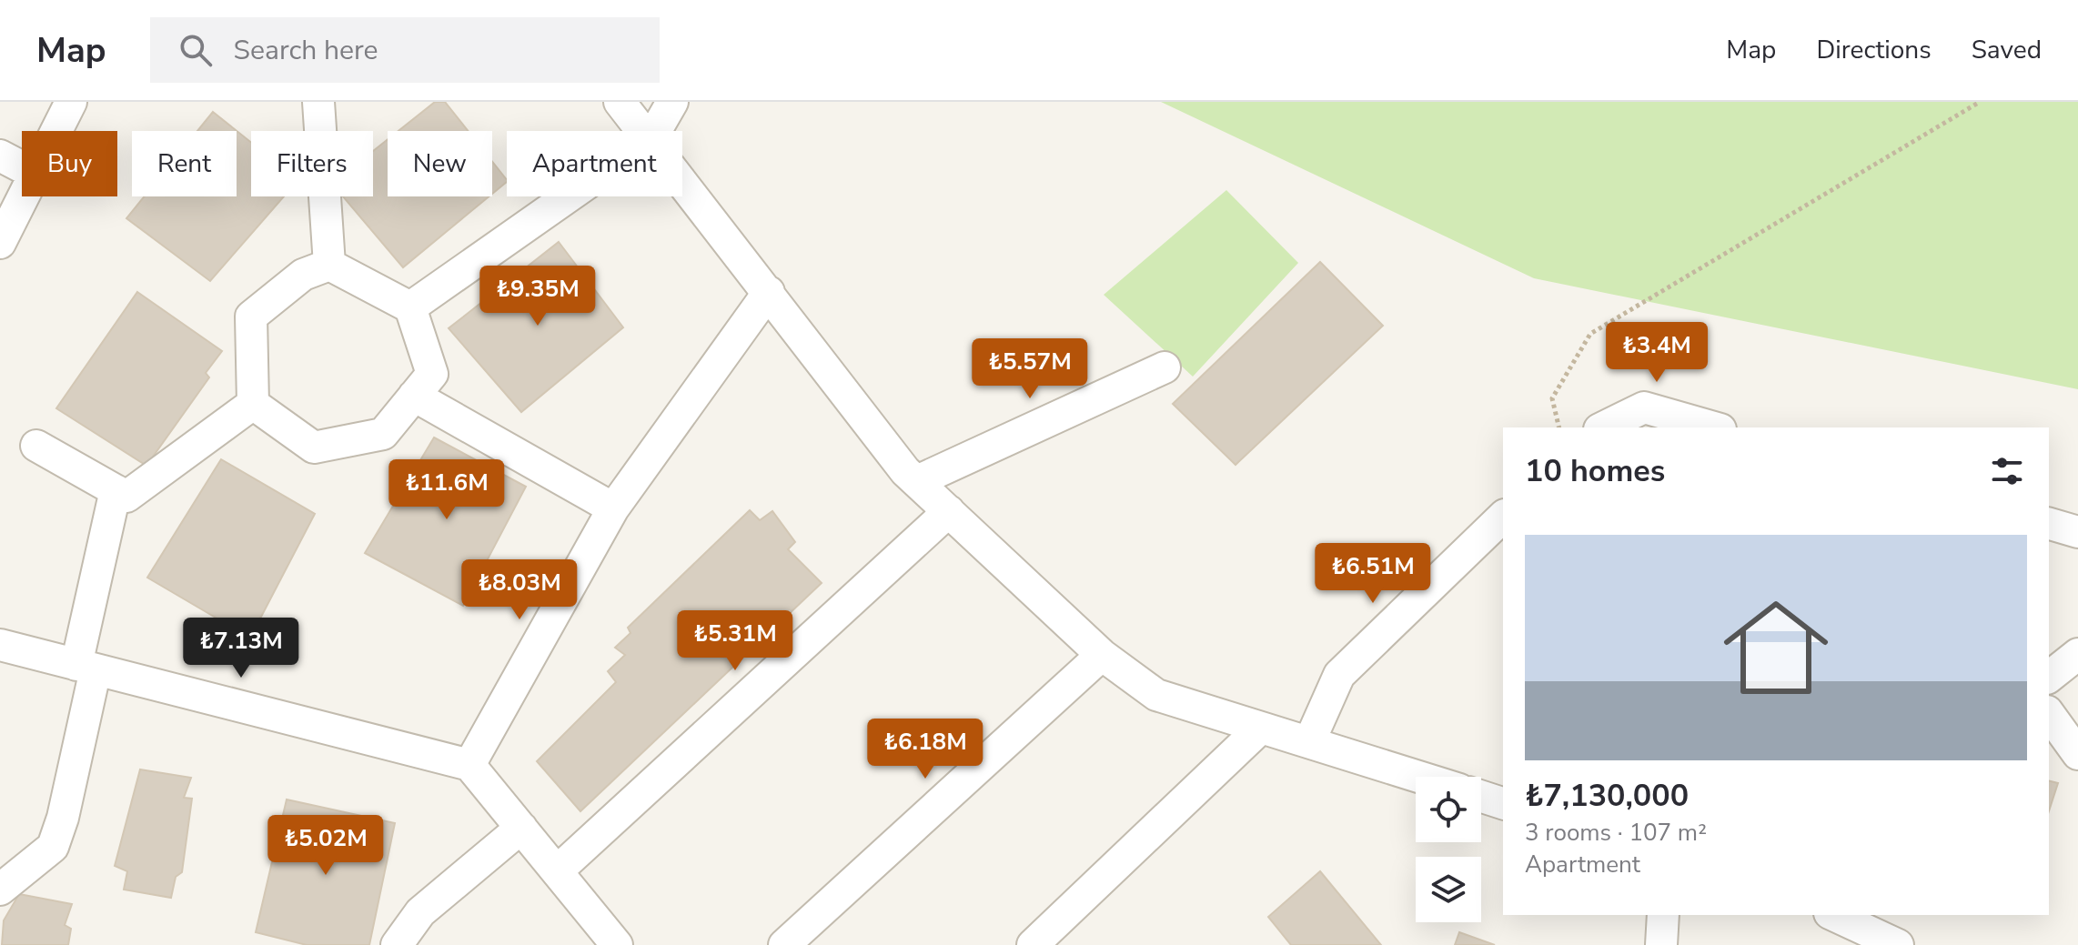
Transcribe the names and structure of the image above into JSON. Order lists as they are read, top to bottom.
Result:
{
  "page": {
    "header": "Map",
    "search": "Search here",
    "nav": ["Map", "Directions", "Saved"],
    "chip": [
      "Buy",
      "Rent",
      "Filters",
      "New",
      "Apartment"
    ],
    "price": [
      "₺9.35M",
      "₺3.4M",
      "₺5.57M",
      "₺11.6M",
      "₺6.51M",
      "₺8.03M",
      "₺5.31M",
      "₺7.13M",
      "₺6.18M",
      "₺5.02M"
    ],
    "heading": "10 homes",
    "list": [
      {
        "name": "₺7,130,000",
        "note": "3 rooms · 107 m² · Apartment"
      }
    ]
  }
}
